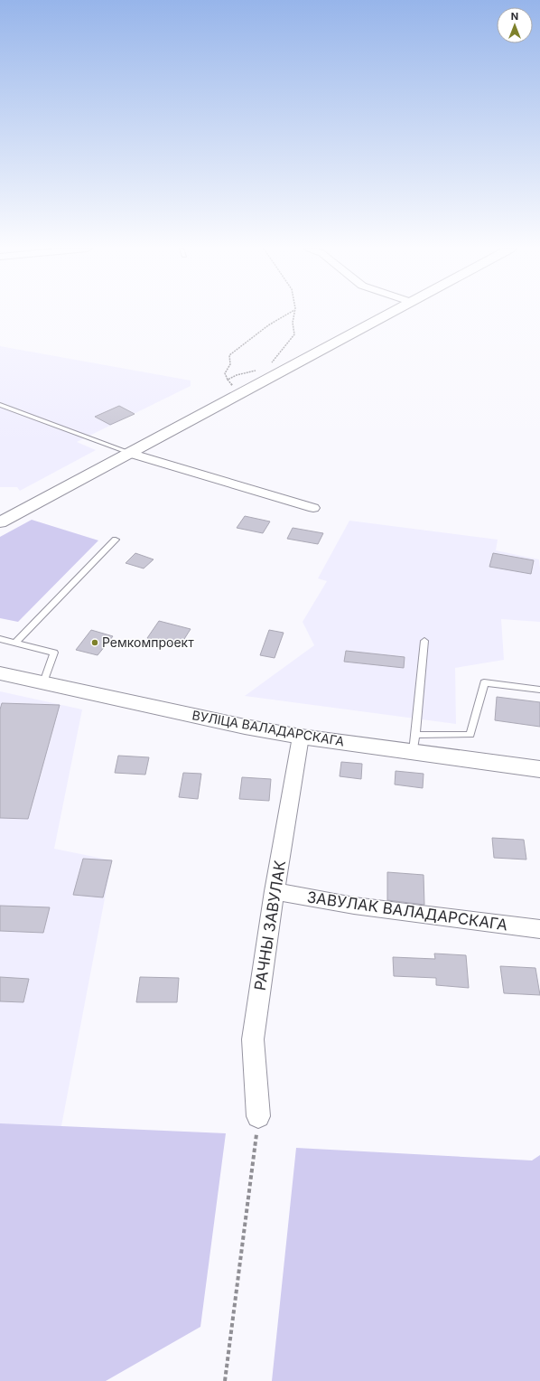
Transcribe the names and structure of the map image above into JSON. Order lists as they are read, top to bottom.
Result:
{
  "streets": {
    "main road": ["ВУЛІЦА ВАЛАДАРСКАГА"],
    "street": ["ЗАВУЛАК ВАЛАДАРСКАГА", "РАЧНЫ ЗАВУЛАК"]
  },
  "crossings": [
    ["ВУЛІЦА ВАЛАДАРСКАГА", "РАЧНЫ ЗАВУЛАК"],
    ["ЗАВУЛАК ВАЛАДАРСКАГА", "РАЧНЫ ЗАВУЛАК"]
  ],
  "places": ["Ремкомпроект"],
  "north": "top"
}
